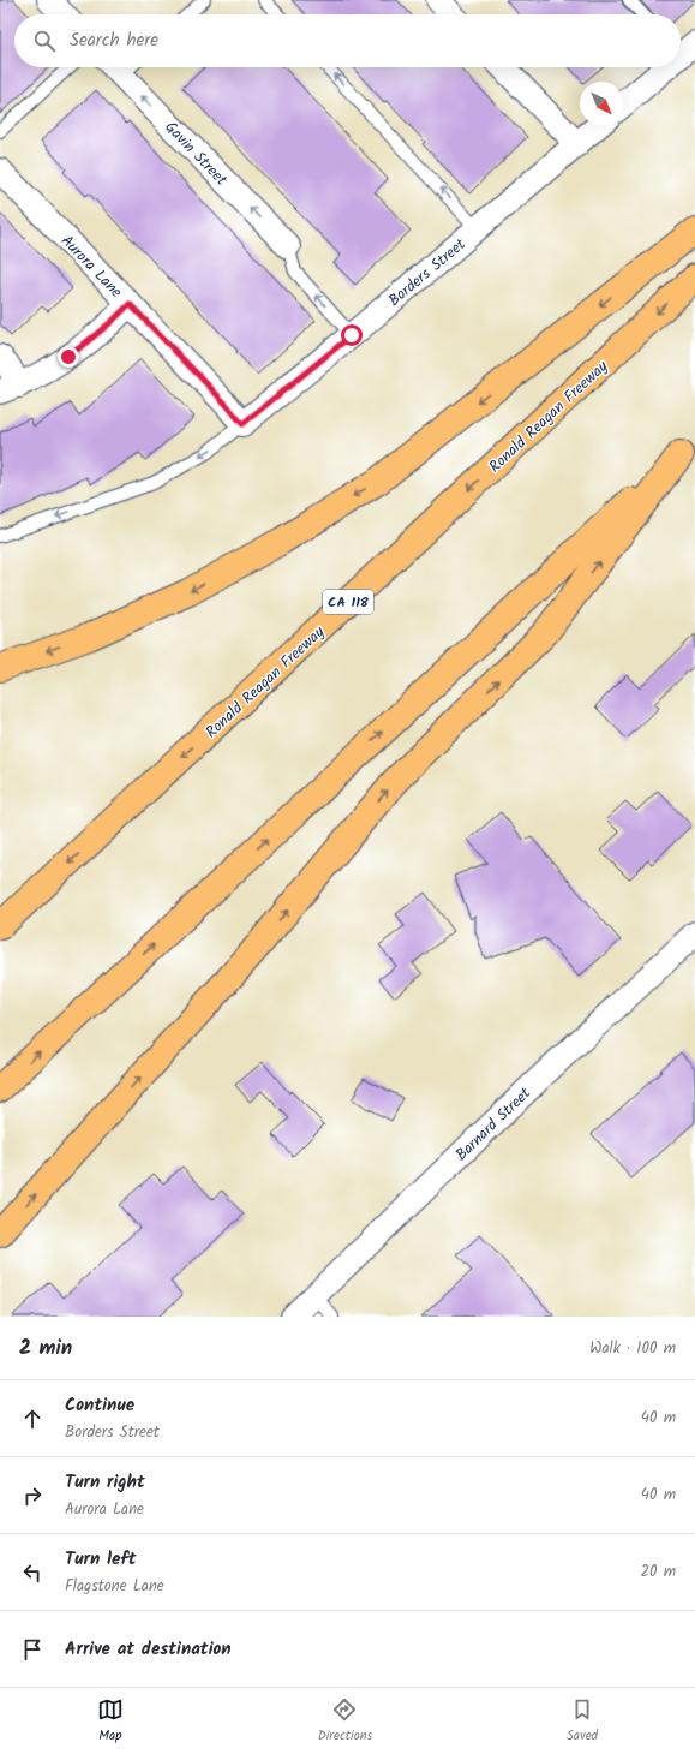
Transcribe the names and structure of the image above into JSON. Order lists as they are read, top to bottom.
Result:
{
  "streets": {
    "highway": ["Ronald Reagan Freeway", "CA 118"],
    "street": [
      "Gavin Street",
      "Aurora Lane",
      "Borders Street",
      "Barnard Street"
    ]
  },
  "crossings": [
    ["Aurora Lane", "Borders Street"]
  ],
  "one_way": ["Gavin Street"],
  "north": "bottom right",
  "page": {
    "search": "Search here",
    "heading": ["2 min", "Walk · 100 m"],
    "list": [
      ["Continue", "Borders Street", "40 m"],
      ["Turn right", "Aurora Lane", "40 m"],
      ["Turn left", "Flagstone Lane", "20 m"],
      "Arrive at destination"
    ],
    "nav": ["Map", "Directions", "Saved"]
  }
}
